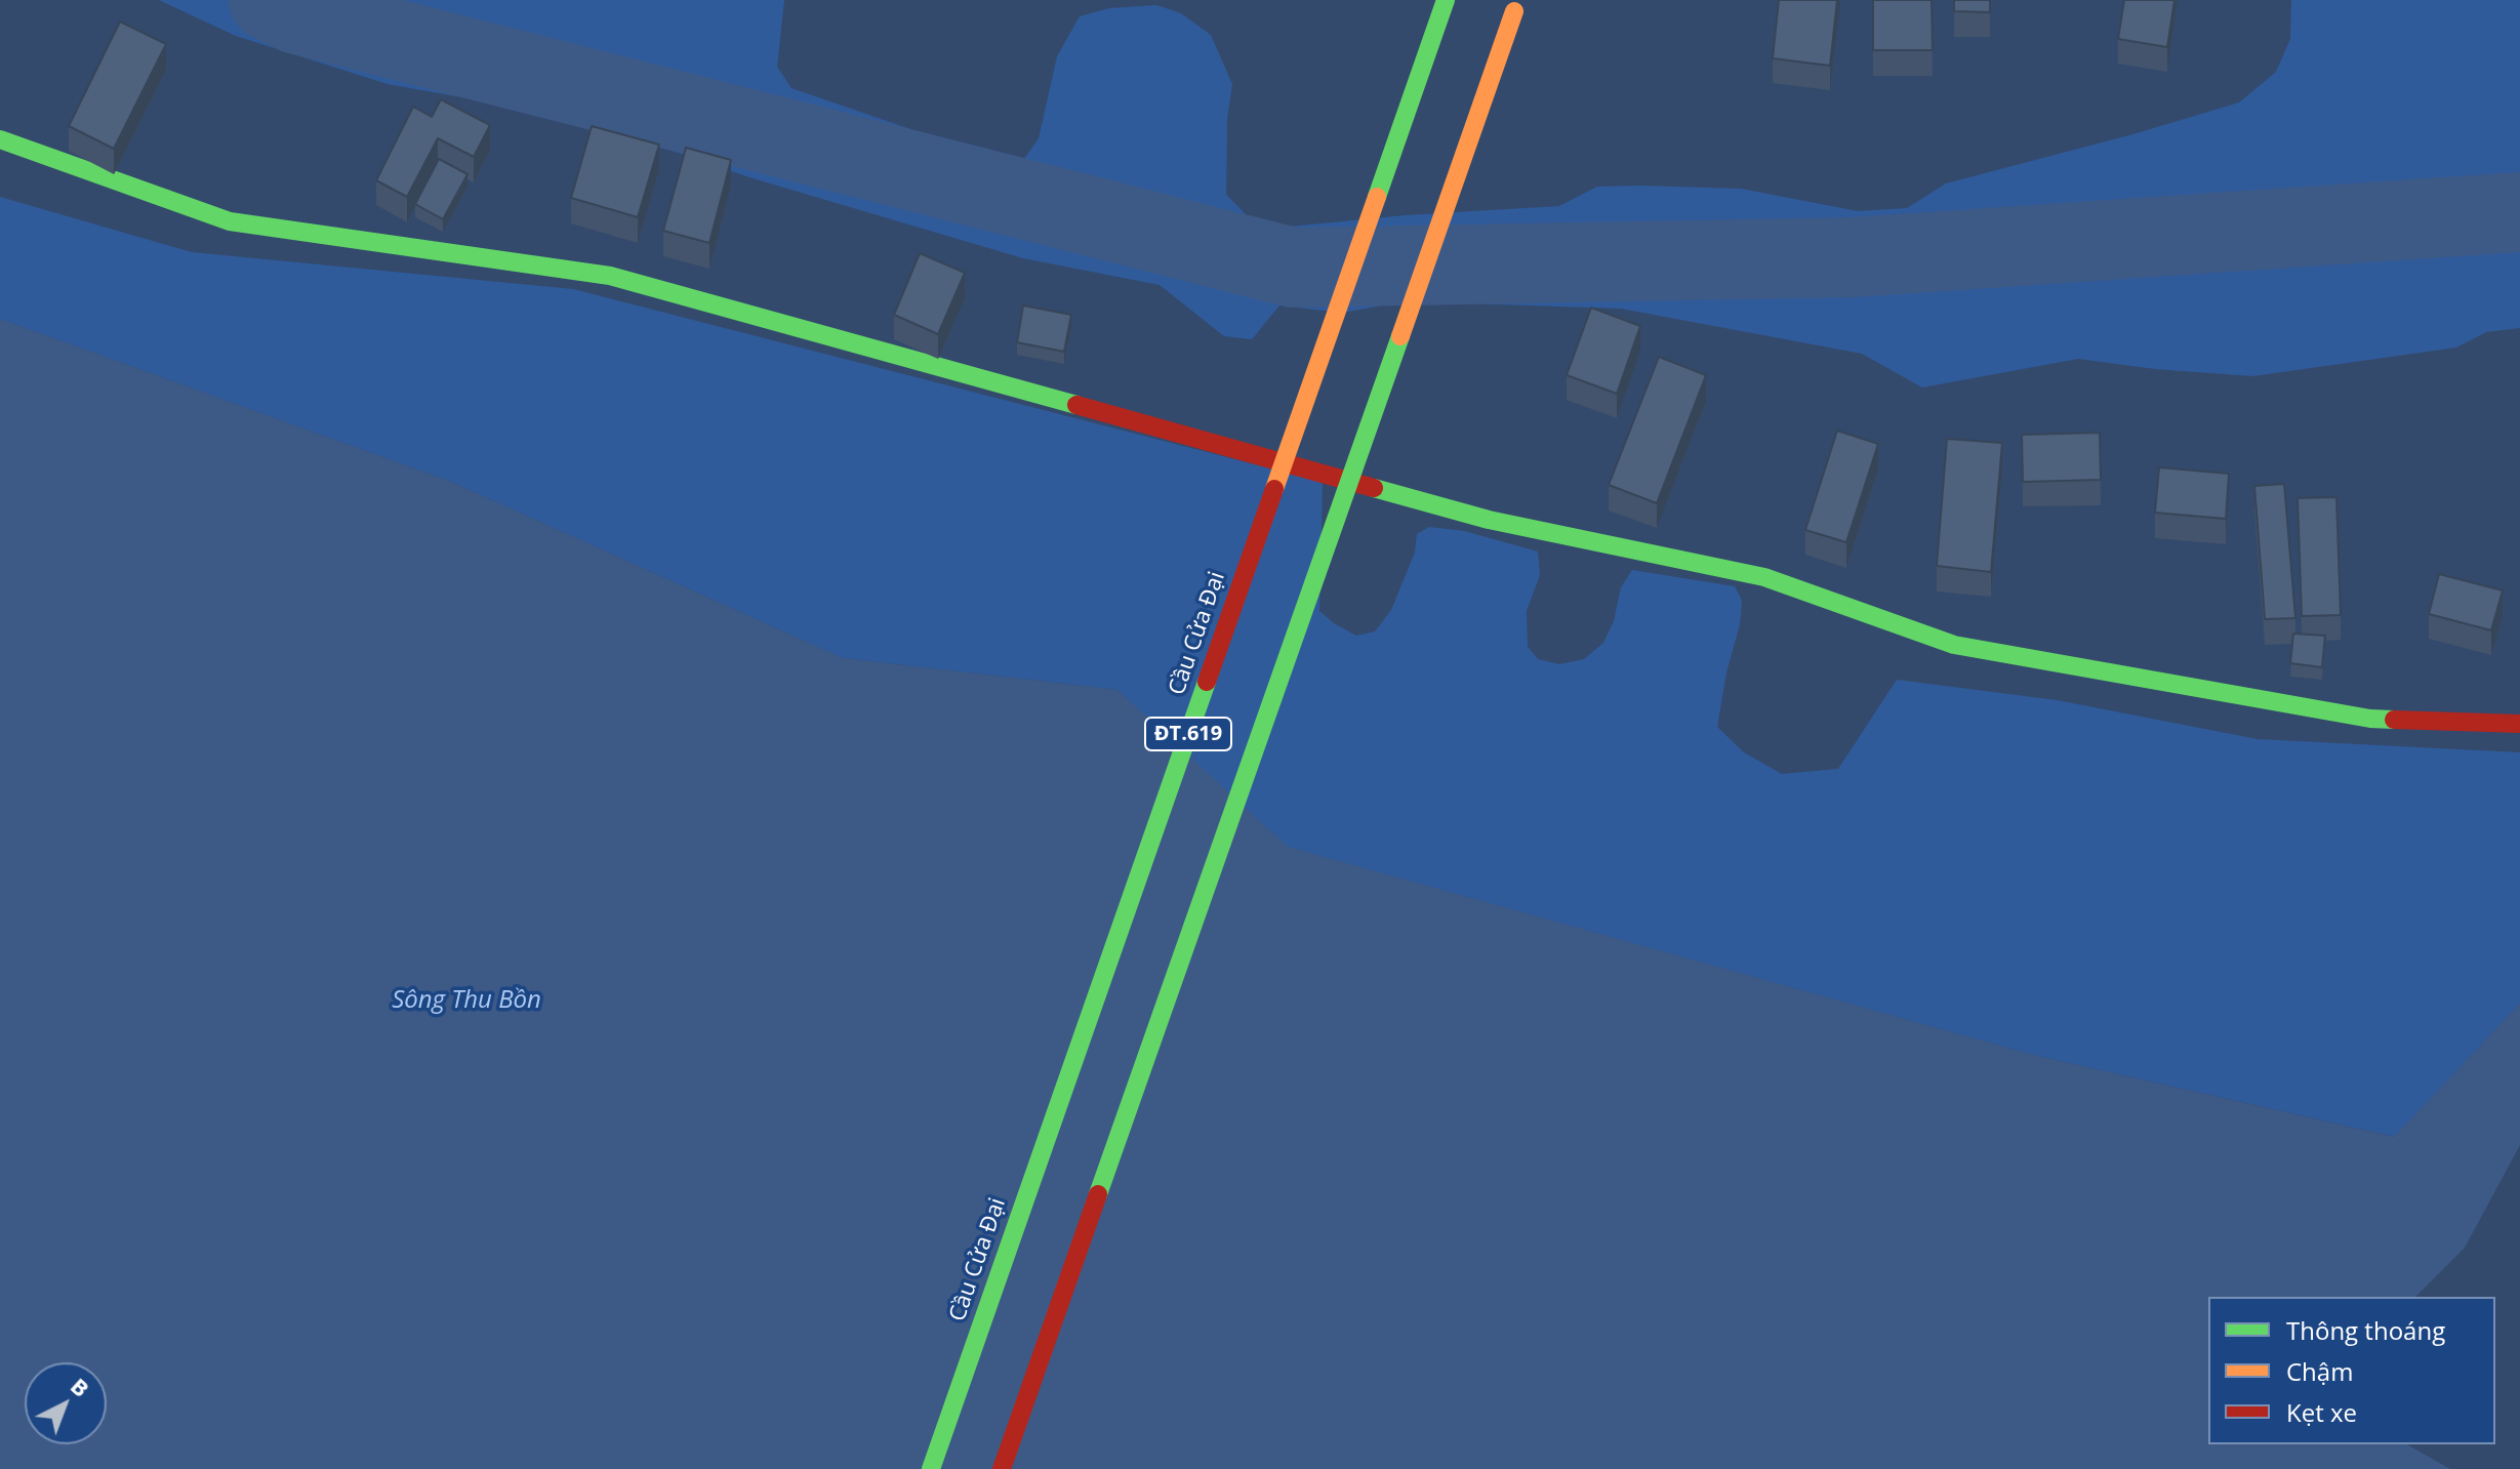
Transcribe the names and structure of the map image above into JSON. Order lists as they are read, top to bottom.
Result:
{
  "streets": {
    "main road": ["Cầu Cửa Đại", "ĐT.619"]
  },
  "water": ["Sông Thu Bồn"],
  "legend": ["Thông thoáng", "Chậm", "Kẹt xe"],
  "north": "top right"
}
